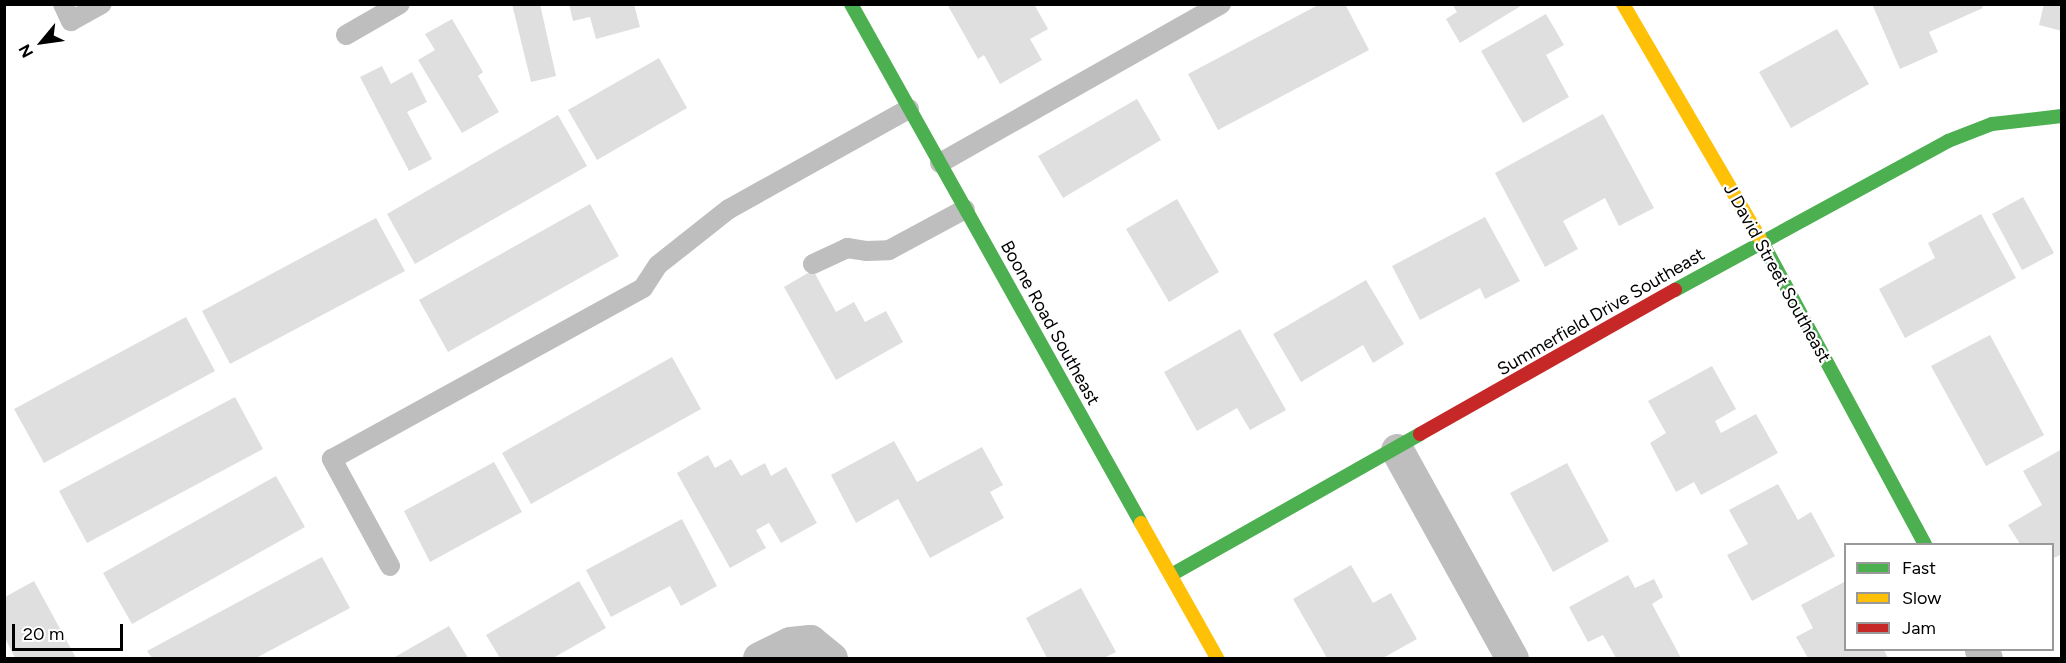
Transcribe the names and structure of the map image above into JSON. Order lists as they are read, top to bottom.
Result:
{
  "streets": {
    "street": ["J David Street Southeast", "Summerfield Drive Southeast", "Boone Road Southeast"]
  },
  "crossings": [
    ["J David Street Southeast", "Summerfield Drive Southeast"],
    ["Summerfield Drive Southeast", "Boone Road Southeast"]
  ],
  "legend": ["Fast", "Slow", "Jam"],
  "scale_bar": "20 m",
  "north": "bottom left"
}
